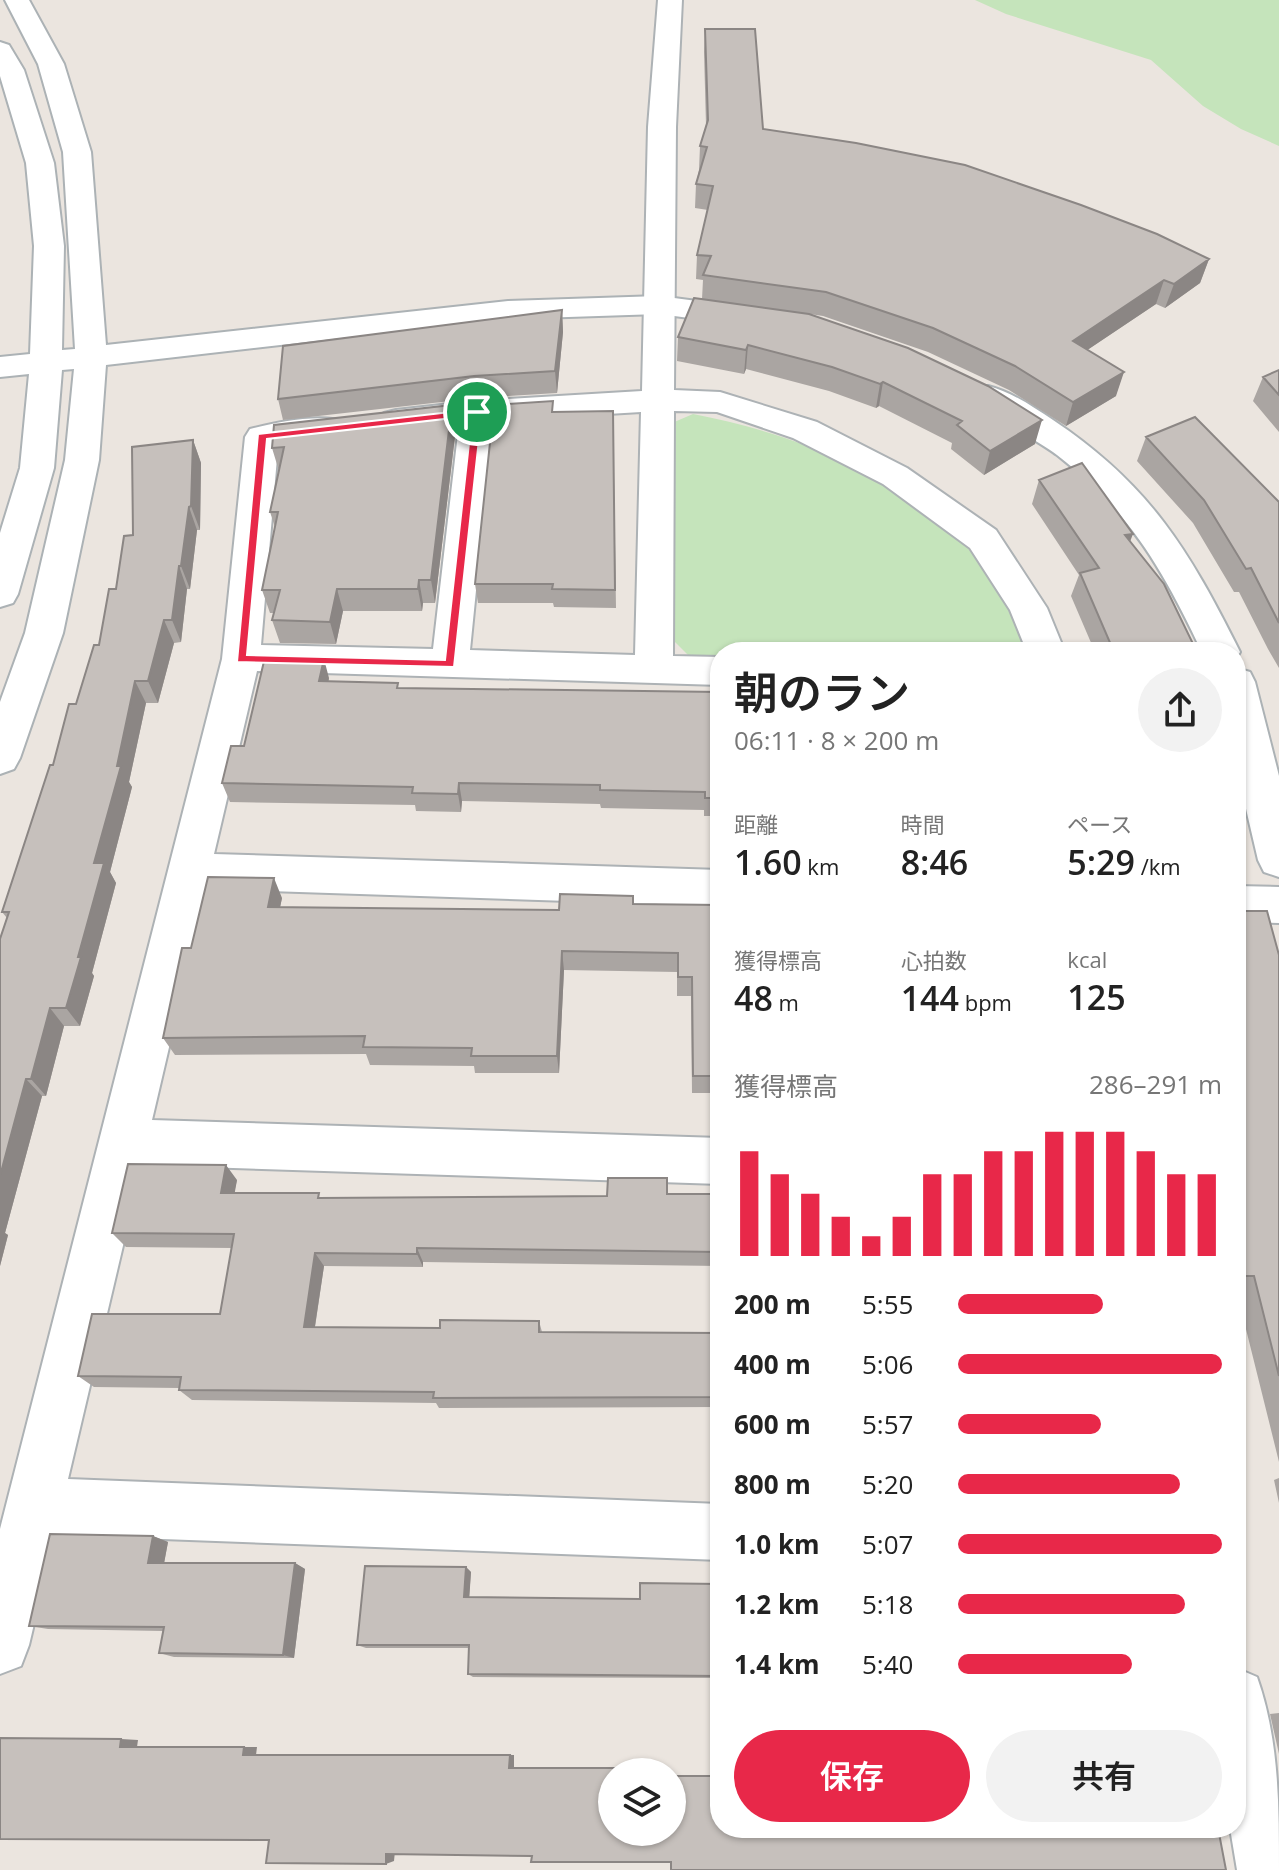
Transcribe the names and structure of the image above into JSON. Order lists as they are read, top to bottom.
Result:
{
  "page": {
    "heading": ["朝のラン", "06:11 · 8 × 200 m"],
    "stats": [
      ["距離", "1.60 km"],
      ["時間", "8:46"],
      ["ペース", "5:29 /km"],
      ["獲得標高", "48 m"],
      ["心拍数", "144 bpm"],
      ["kcal", "125"]
    ],
    "chart": ["獲得標高", "286–291 m"],
    "list": [
      {
        "name": "200 m",
        "note": "5:55"
      },
      {
        "name": "400 m",
        "note": "5:06"
      },
      {
        "name": "600 m",
        "note": "5:57"
      },
      {
        "name": "800 m",
        "note": "5:20"
      },
      {
        "name": "1.0 km",
        "note": "5:07"
      },
      {
        "name": "1.2 km",
        "note": "5:18"
      },
      {
        "name": "1.4 km",
        "note": "5:40"
      }
    ],
    "buttons": ["保存", "共有"]
  }
}
